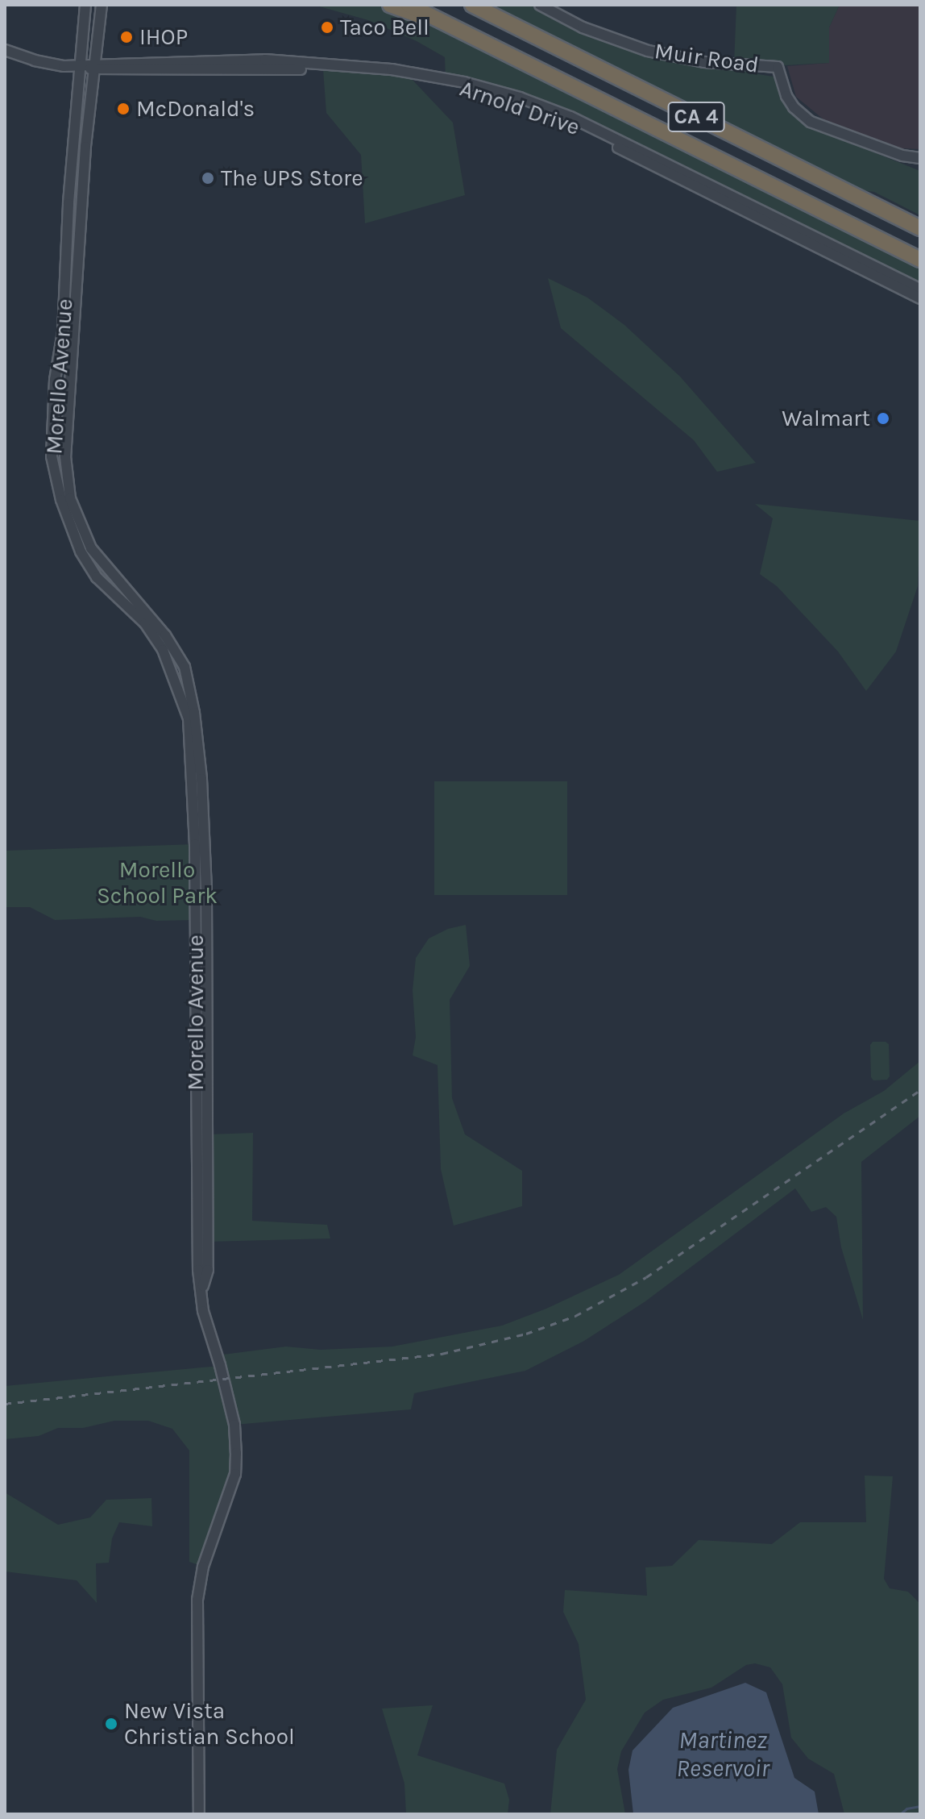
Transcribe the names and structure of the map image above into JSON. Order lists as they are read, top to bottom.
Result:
{
  "streets": {
    "highway": ["CA 4"],
    "street": ["Muir Road", "Arnold Drive", "Morello Avenue"]
  },
  "crossings": [
    ["Arnold Drive", "Morello Avenue"]
  ],
  "water": ["Martinez Reservoir"],
  "parks": ["Morello School Park"],
  "places": [
    "Taco Bell",
    "IHOP",
    "McDonald's",
    "The UPS Store",
    "Walmart",
    "New Vista Christian School"
  ]
}
